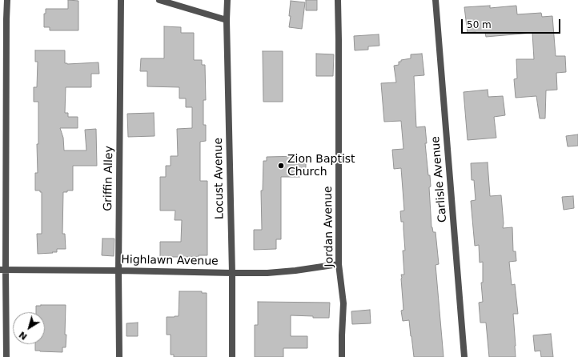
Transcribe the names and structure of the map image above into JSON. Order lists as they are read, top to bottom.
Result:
{
  "streets": {
    "street": [
      "Griffin Alley",
      "Locust Avenue",
      "Carlisle Avenue",
      "Jordan Avenue",
      "Highlawn Avenue"
    ]
  },
  "crossings": [
    ["Griffin Alley", "Highlawn Avenue"],
    ["Locust Avenue", "Highlawn Avenue"],
    ["Jordan Avenue", "Highlawn Avenue"]
  ],
  "places": ["Zion Baptist Church"],
  "scale_bar": "50 m",
  "north": "bottom left"
}
